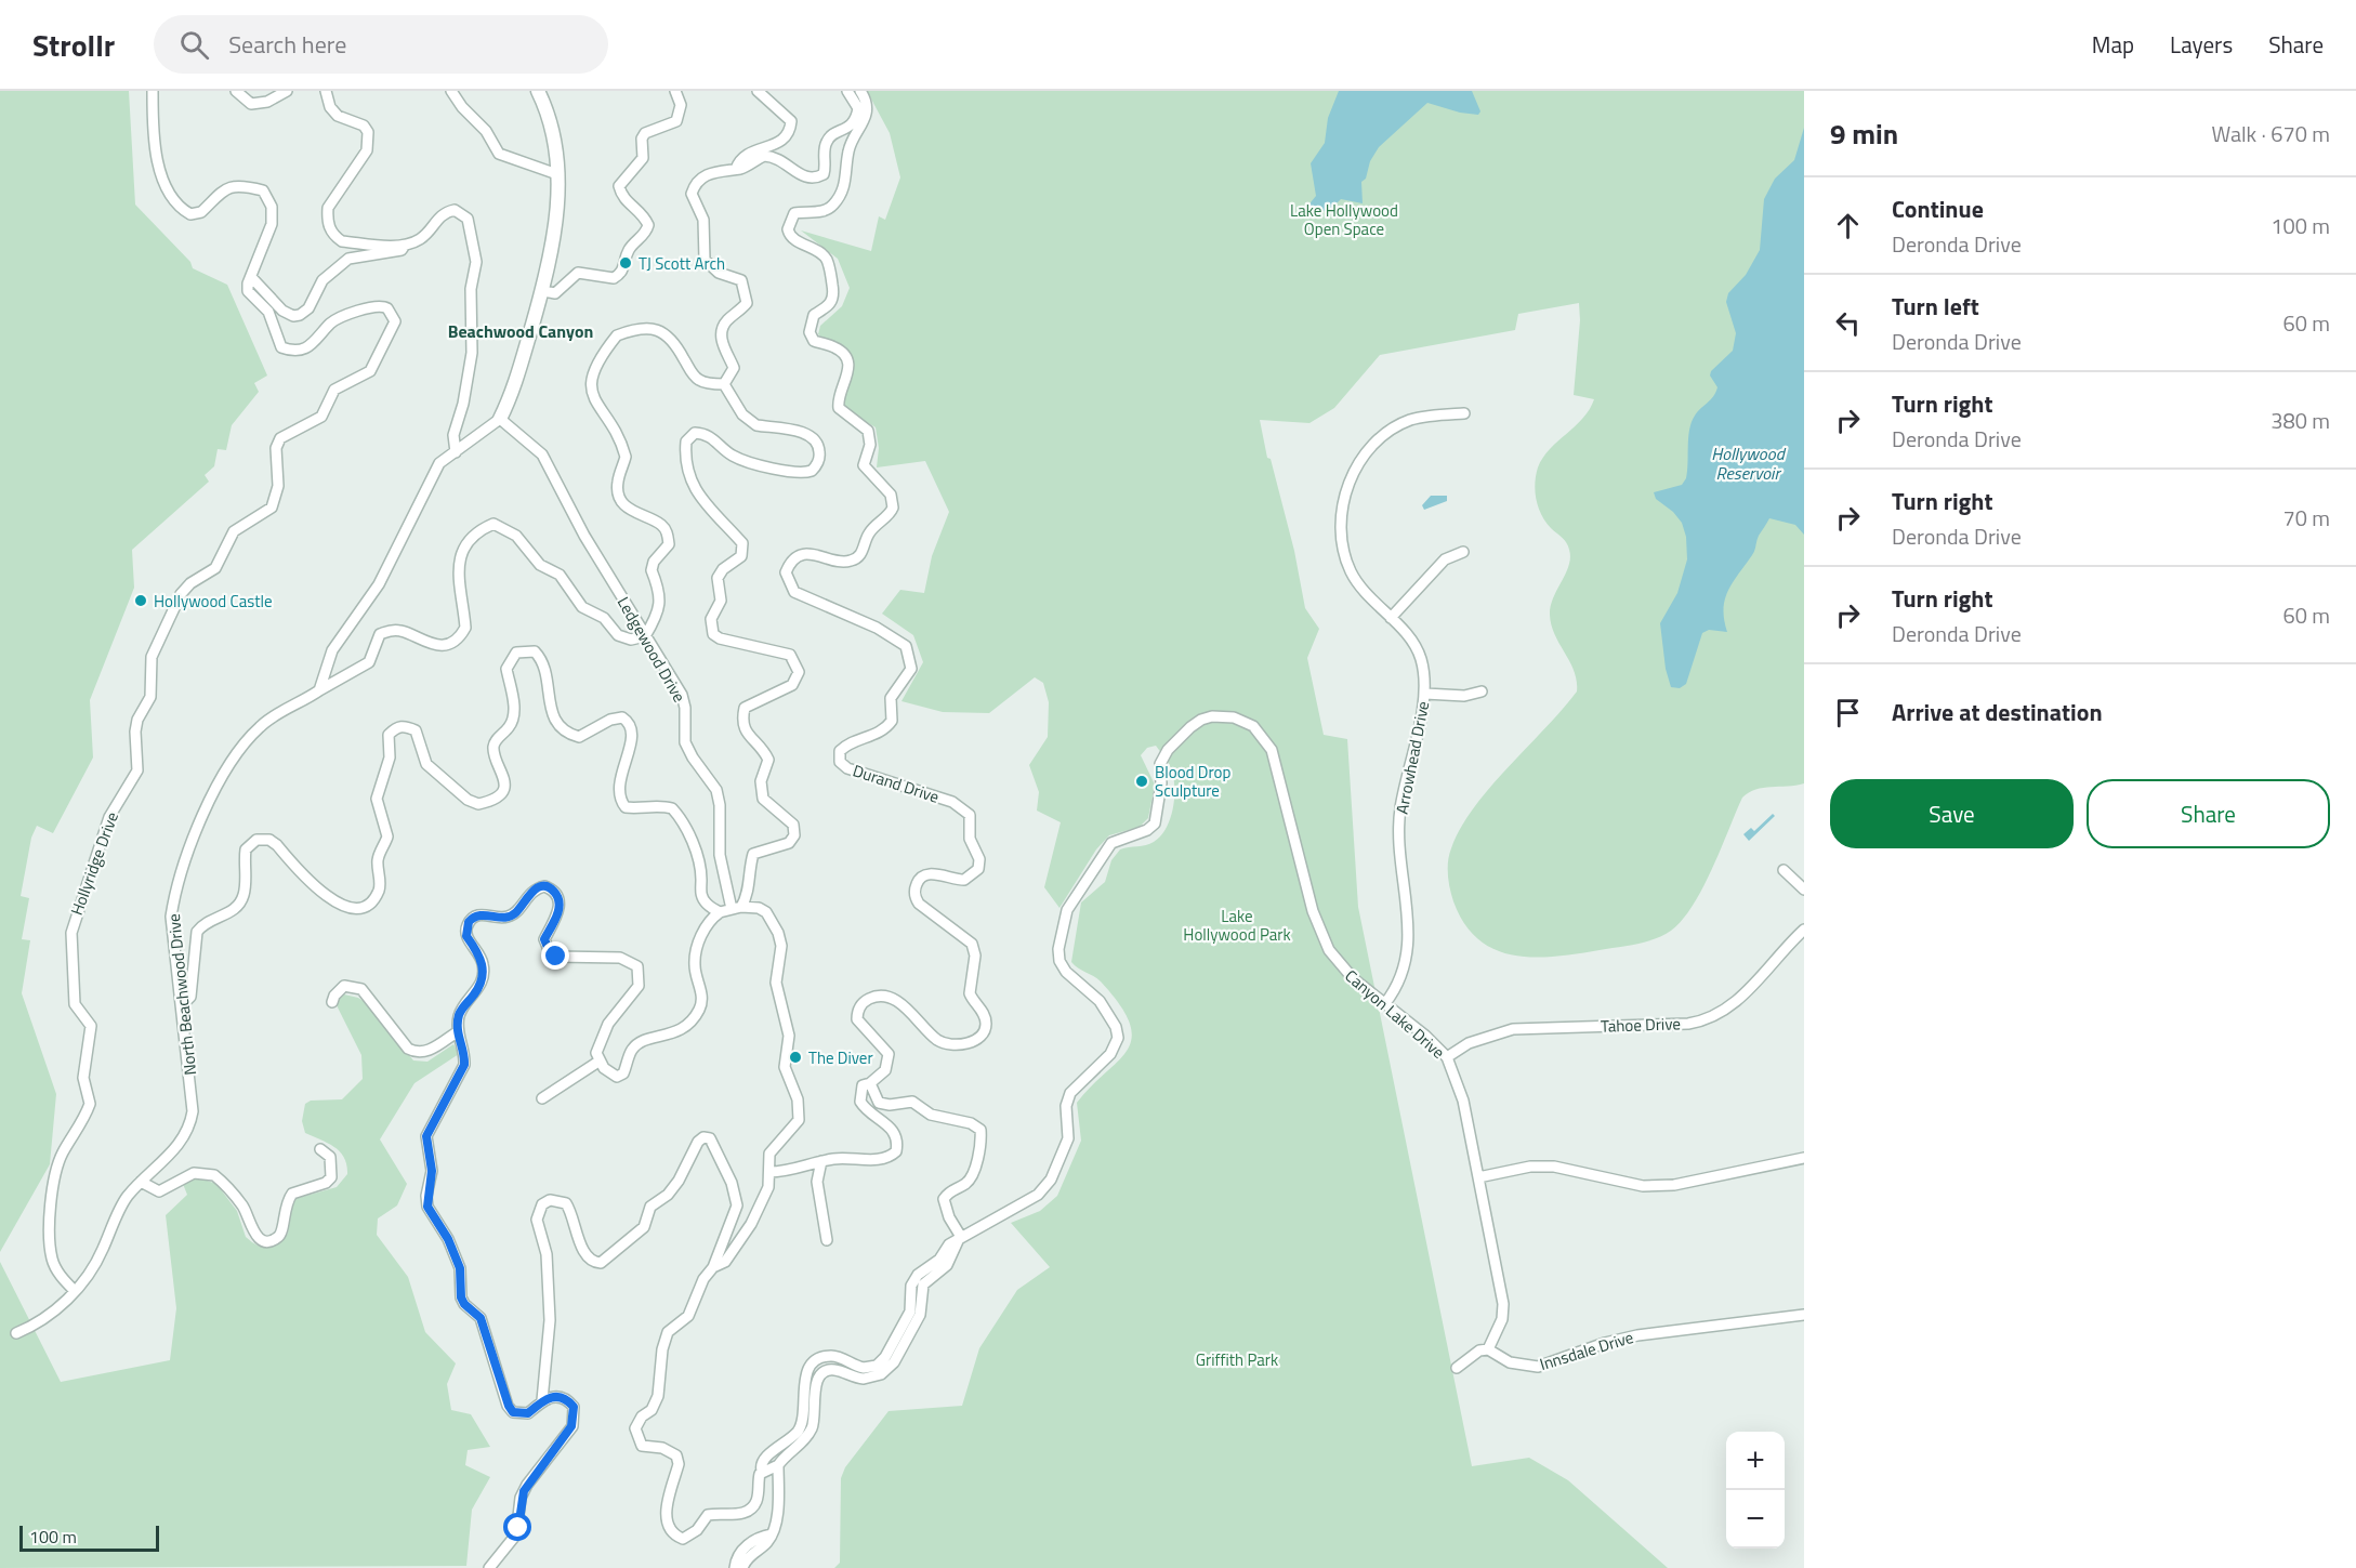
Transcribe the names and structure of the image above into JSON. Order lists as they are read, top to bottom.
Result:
{
  "streets": {
    "street": [
      "Ledgewood Drive",
      "Arrowhead Drive",
      "Durand Drive",
      "Hollyridge Drive",
      "North Beachwood Drive",
      "Canyon Lake Drive",
      "Tahoe Drive",
      "Innsdale Drive"
    ]
  },
  "crossings": [
    ["Ledgewood Drive", "North Beachwood Drive"],
    ["Arrowhead Drive", "Canyon Lake Drive"],
    ["Hollyridge Drive", "North Beachwood Drive"],
    ["Canyon Lake Drive", "Tahoe Drive"],
    ["Canyon Lake Drive", "Innsdale Drive"]
  ],
  "districts": ["Beachwood Canyon"],
  "water": ["Hollywood Reservoir"],
  "parks": ["Lake Hollywood Open Space", "Lake Hollywood Park", "Griffith Park"],
  "places": [
    "TJ Scott Arch",
    "Hollywood Castle",
    "Blood Drop Sculpture",
    "The Diver"
  ],
  "scale_bar": "100 m",
  "page": {
    "header": "Strollr",
    "search": "Search here",
    "nav": ["Map", "Layers", "Share"],
    "heading": ["9 min", "Walk · 670 m"],
    "list": [
      ["Continue", "Deronda Drive", "100 m"],
      ["Turn left", "Deronda Drive", "60 m"],
      ["Turn right", "Deronda Drive", "380 m"],
      ["Turn right", "Deronda Drive", "70 m"],
      ["Turn right", "Deronda Drive", "60 m"],
      "Arrive at destination"
    ],
    "buttons": ["Save", "Share"],
    "map_buttons": ["+", "−"],
    "scale": "100 m"
  }
}
